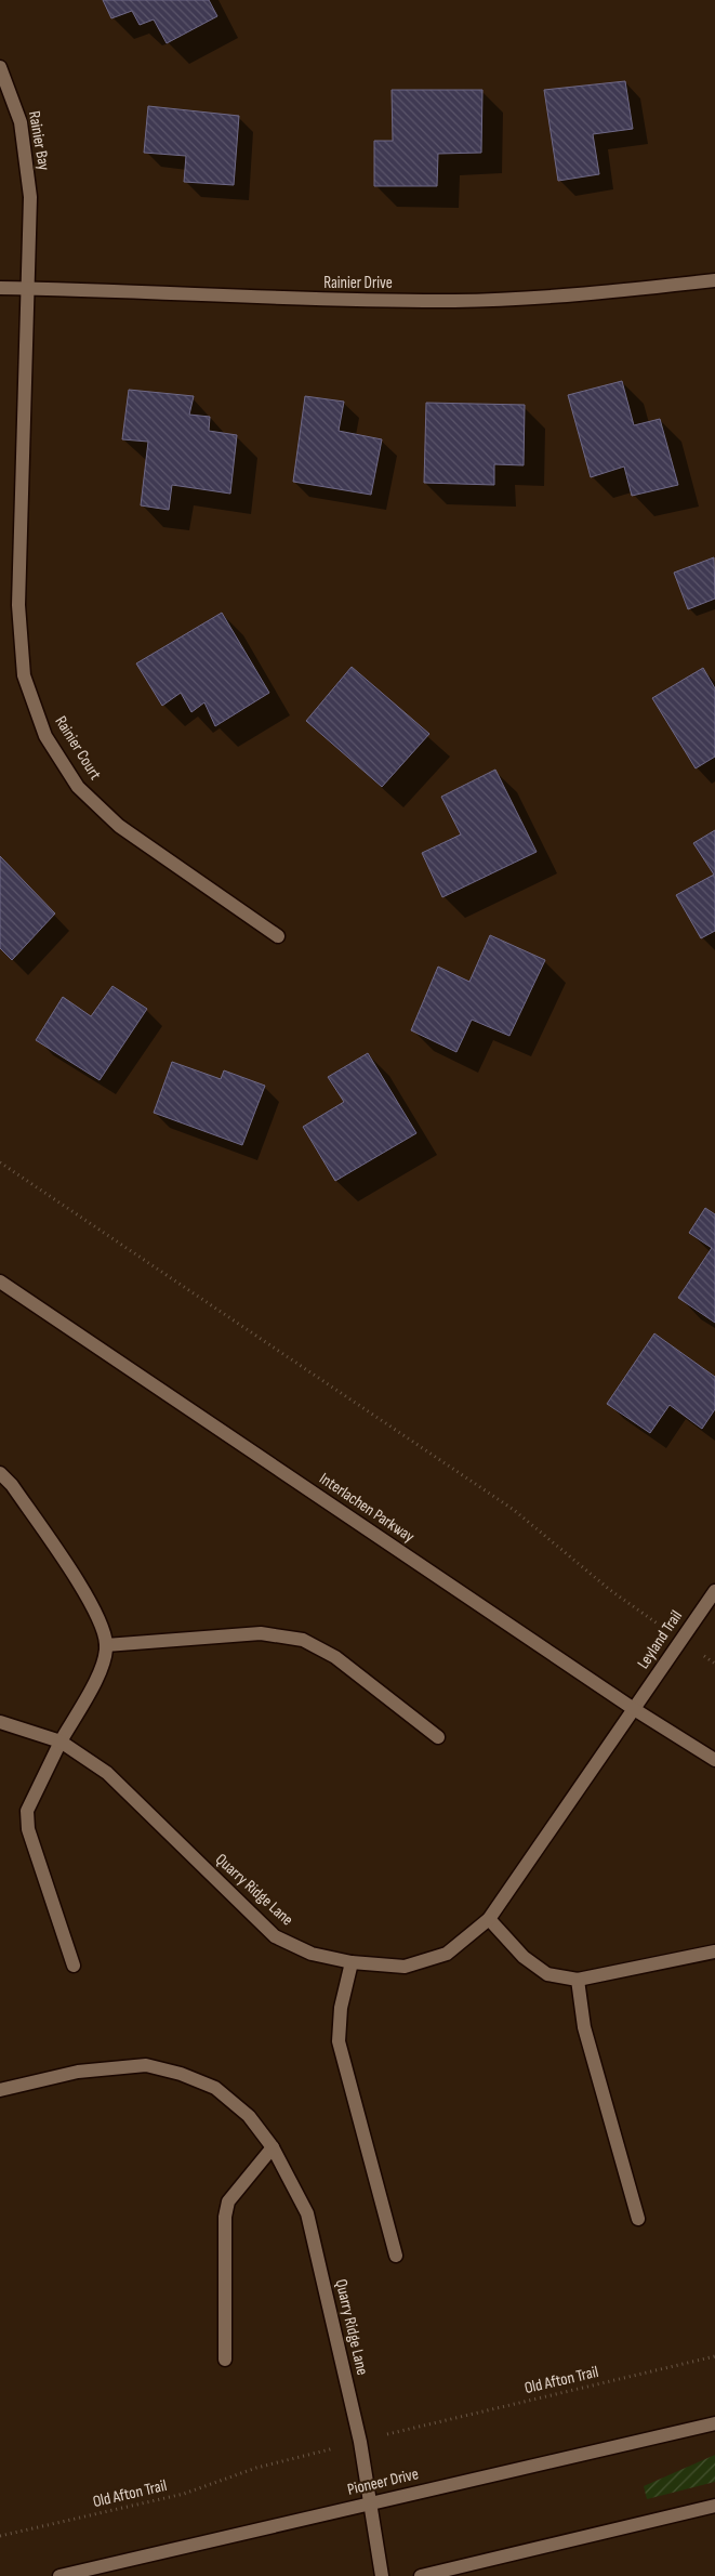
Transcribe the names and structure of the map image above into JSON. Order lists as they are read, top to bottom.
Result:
{
  "streets": {
    "street": [
      "Rainier Bay",
      "Rainier Drive",
      "Rainier Court",
      "Interlachen Parkway",
      "Leyland Trail",
      "Quarry Ridge Lane",
      "Pioneer Drive"
    ],
    "path": ["Old Afton Trail"]
  },
  "crossings": [
    ["Rainier Bay", "Rainier Drive"],
    ["Rainier Bay", "Rainier Court"],
    ["Rainier Drive", "Rainier Court"],
    ["Interlachen Parkway", "Leyland Trail"],
    ["Interlachen Parkway", "Quarry Ridge Lane"],
    ["Leyland Trail", "Quarry Ridge Lane"],
    ["Quarry Ridge Lane", "Pioneer Drive"]
  ]
}
